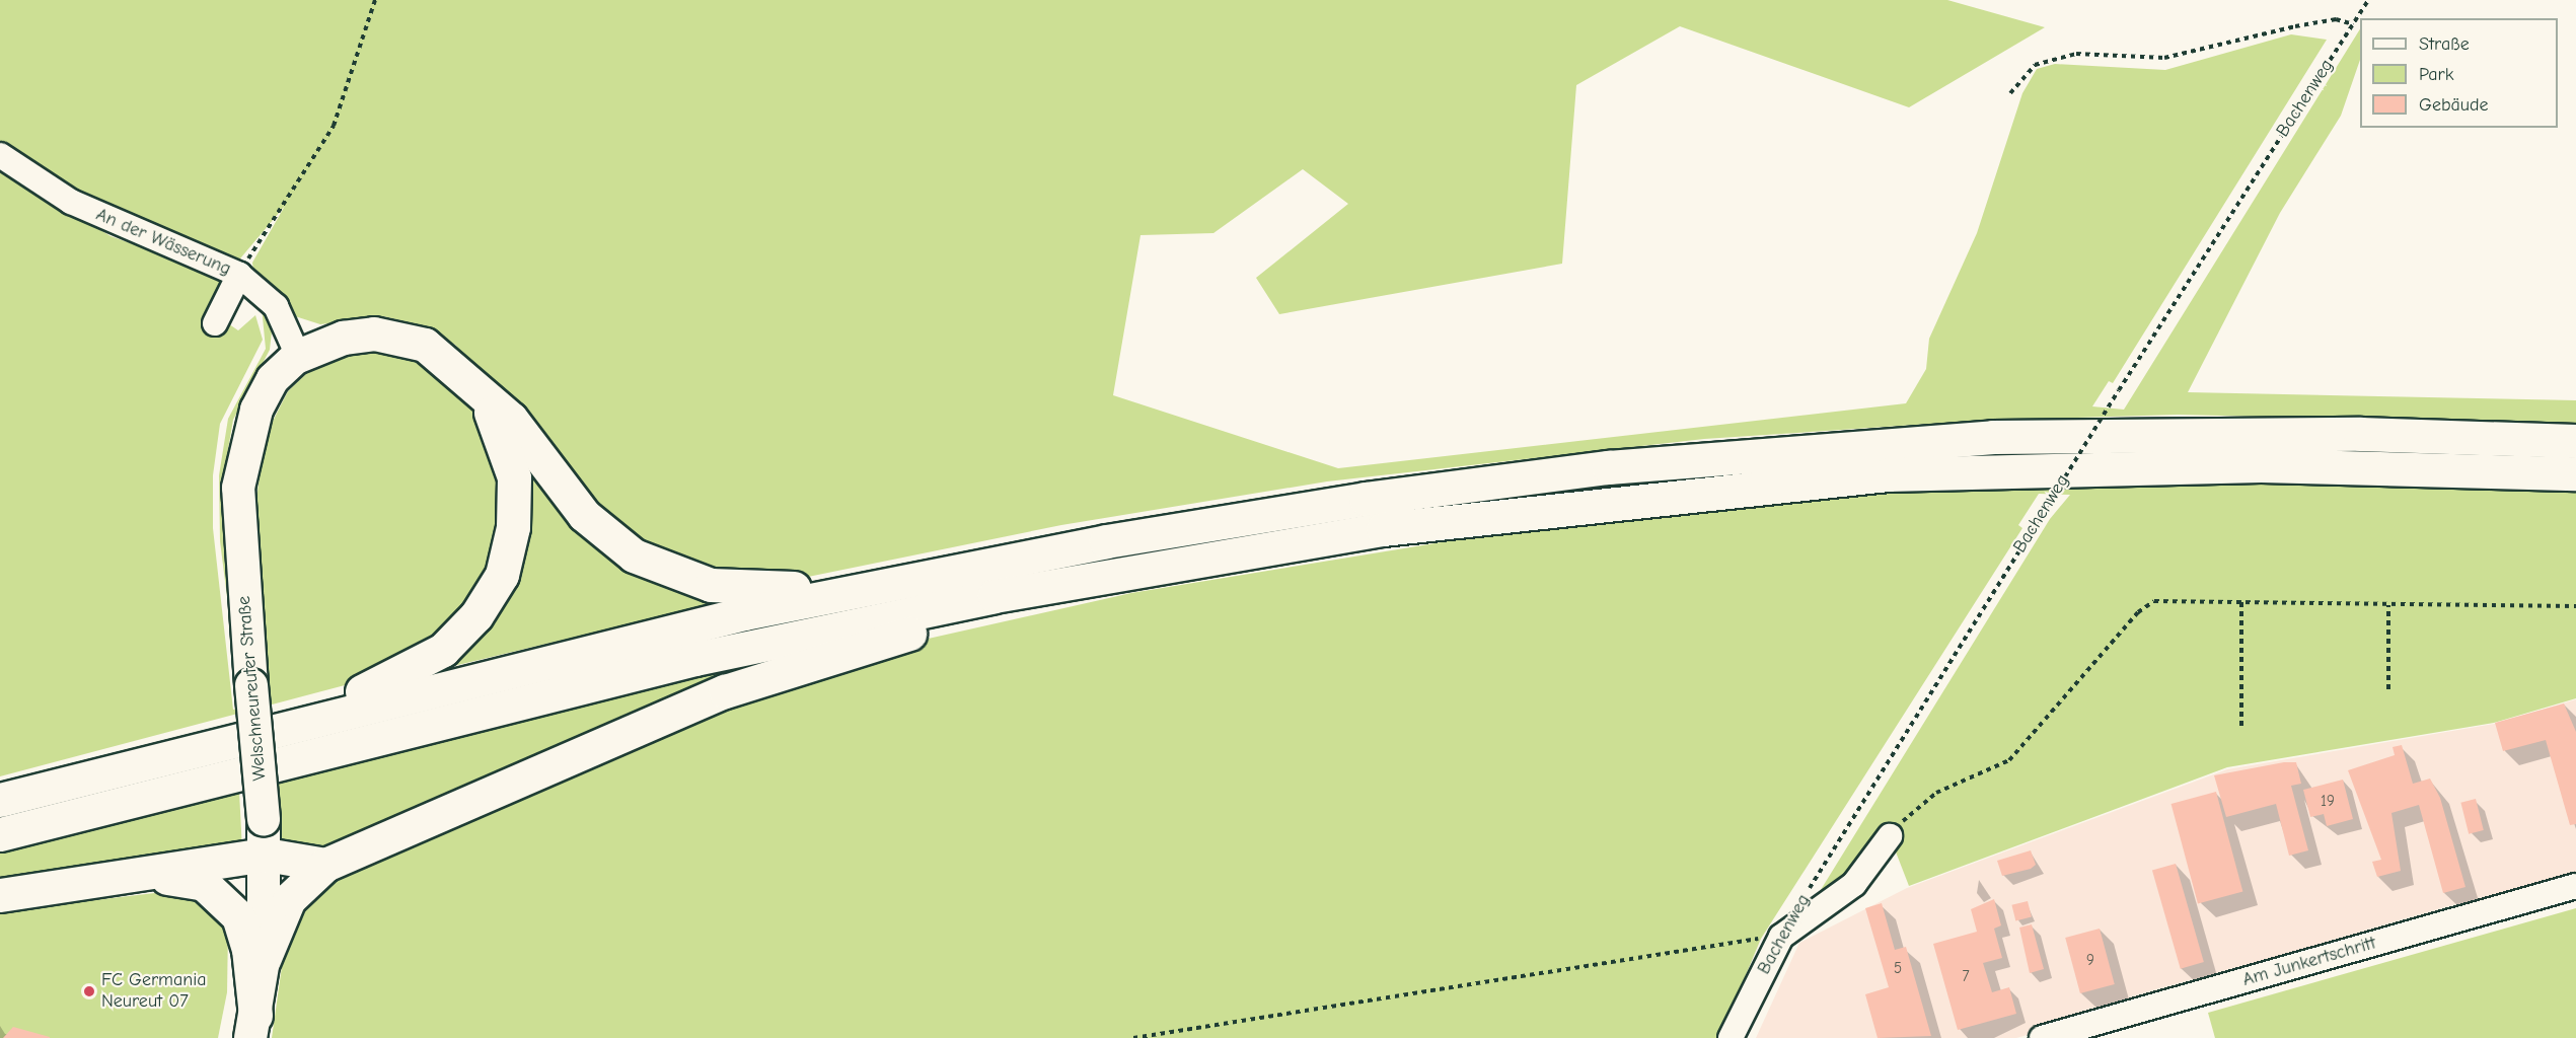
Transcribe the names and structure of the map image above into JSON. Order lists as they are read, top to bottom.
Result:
{
  "streets": {
    "main road": ["Welschneureuter Straße"],
    "street": ["Bachenweg", "An der Wässerung", "Am Junkertschritt"]
  },
  "crossings": [
    ["An der Wässerung", "Welschneureuter Straße"]
  ],
  "places": ["FC Germania Neureut 07"],
  "house_numbers": [
    "19",
    "9",
    "5",
    "7"
  ],
  "legend": ["Straße", "Park", "Gebäude"]
}
